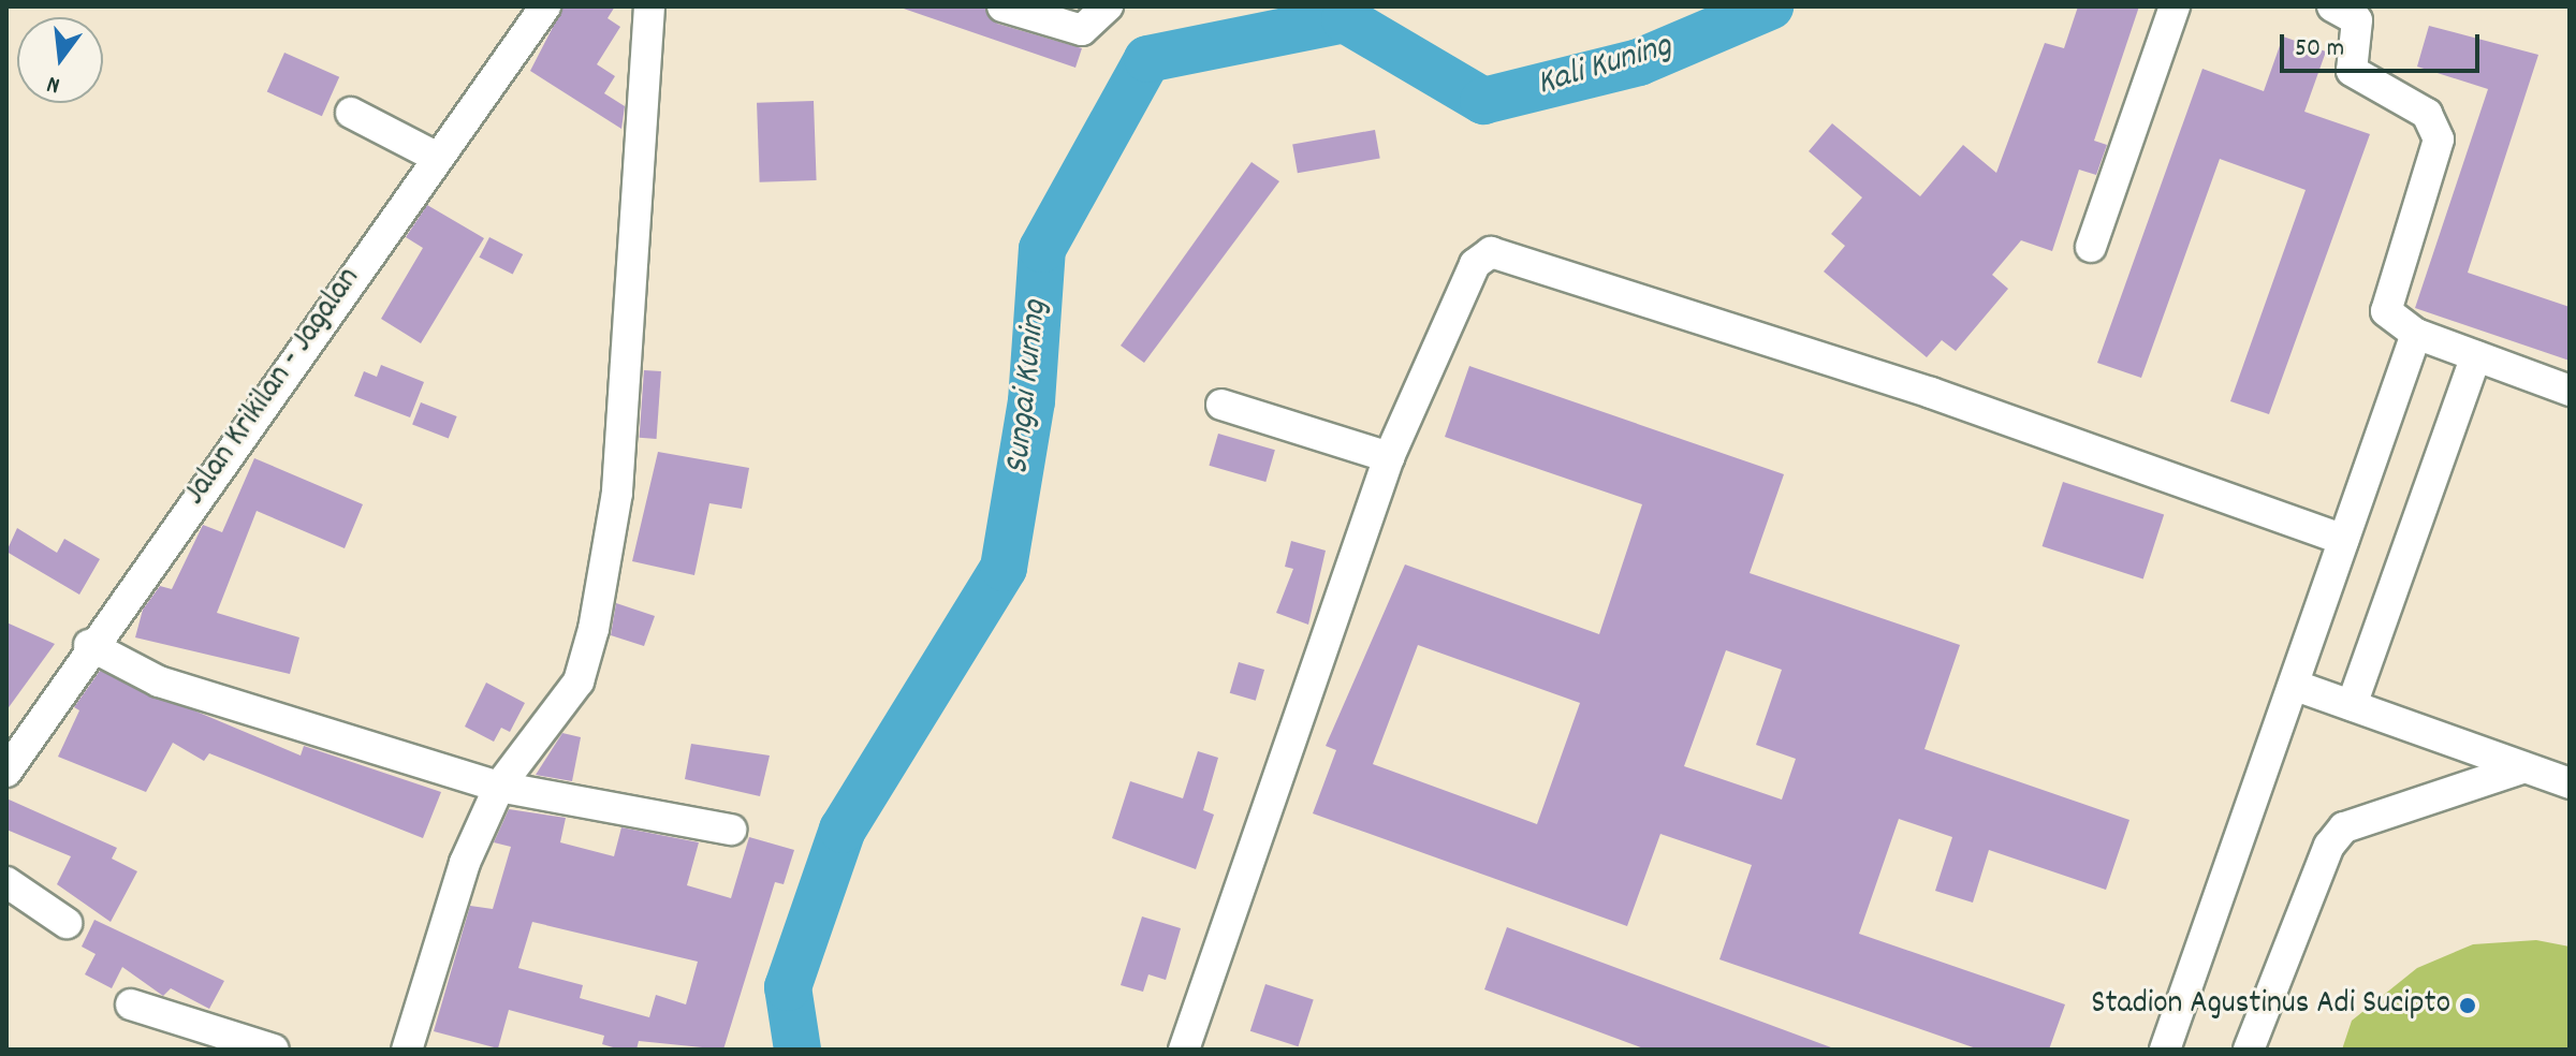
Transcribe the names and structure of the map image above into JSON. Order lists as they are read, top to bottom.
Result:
{
  "streets": {
    "street": ["Jalan Krikilan - Jagalan"]
  },
  "water": ["Kali Kuning", "Sungai Kuning"],
  "places": ["Stadion Agustinus Adi Sucipto"],
  "scale_bar": "50 m",
  "north": "bottom"
}
